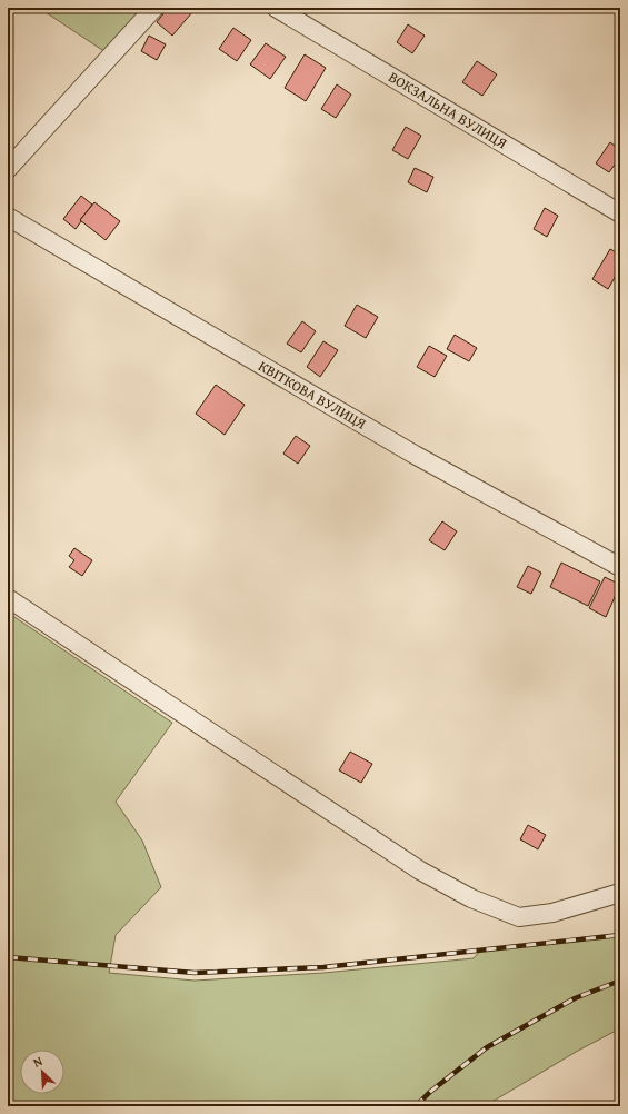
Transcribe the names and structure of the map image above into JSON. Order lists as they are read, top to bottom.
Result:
{
  "streets": {
    "street": ["ВОКЗАЛЬНА ВУЛИЦЯ", "КВІТКОВА ВУЛИЦЯ"]
  },
  "north": "top left"
}
